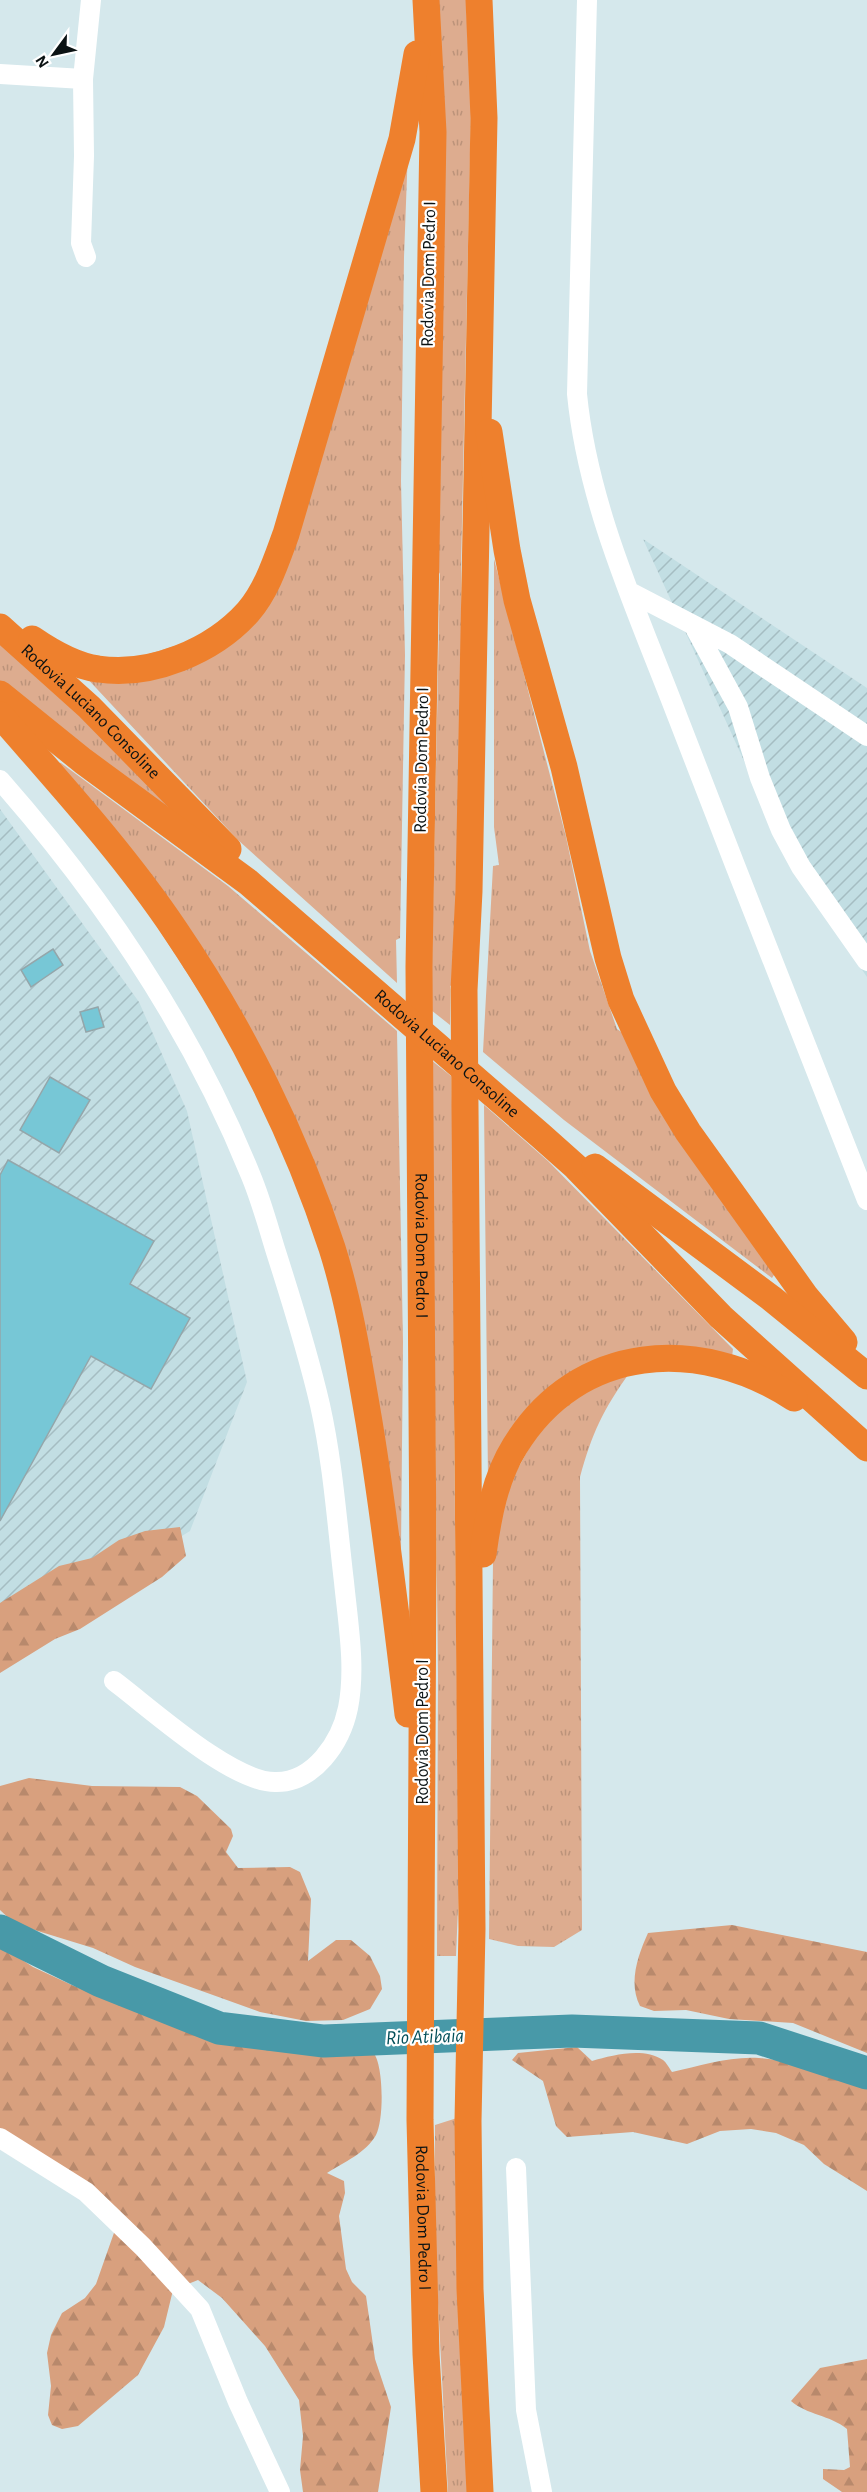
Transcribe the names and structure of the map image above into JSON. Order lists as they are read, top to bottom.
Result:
{
  "streets": {
    "highway": ["Rodovia Dom Pedro I", "Rodovia Luciano Consoline"]
  },
  "water": ["Rio Atibaia"],
  "north": "bottom left"
}
